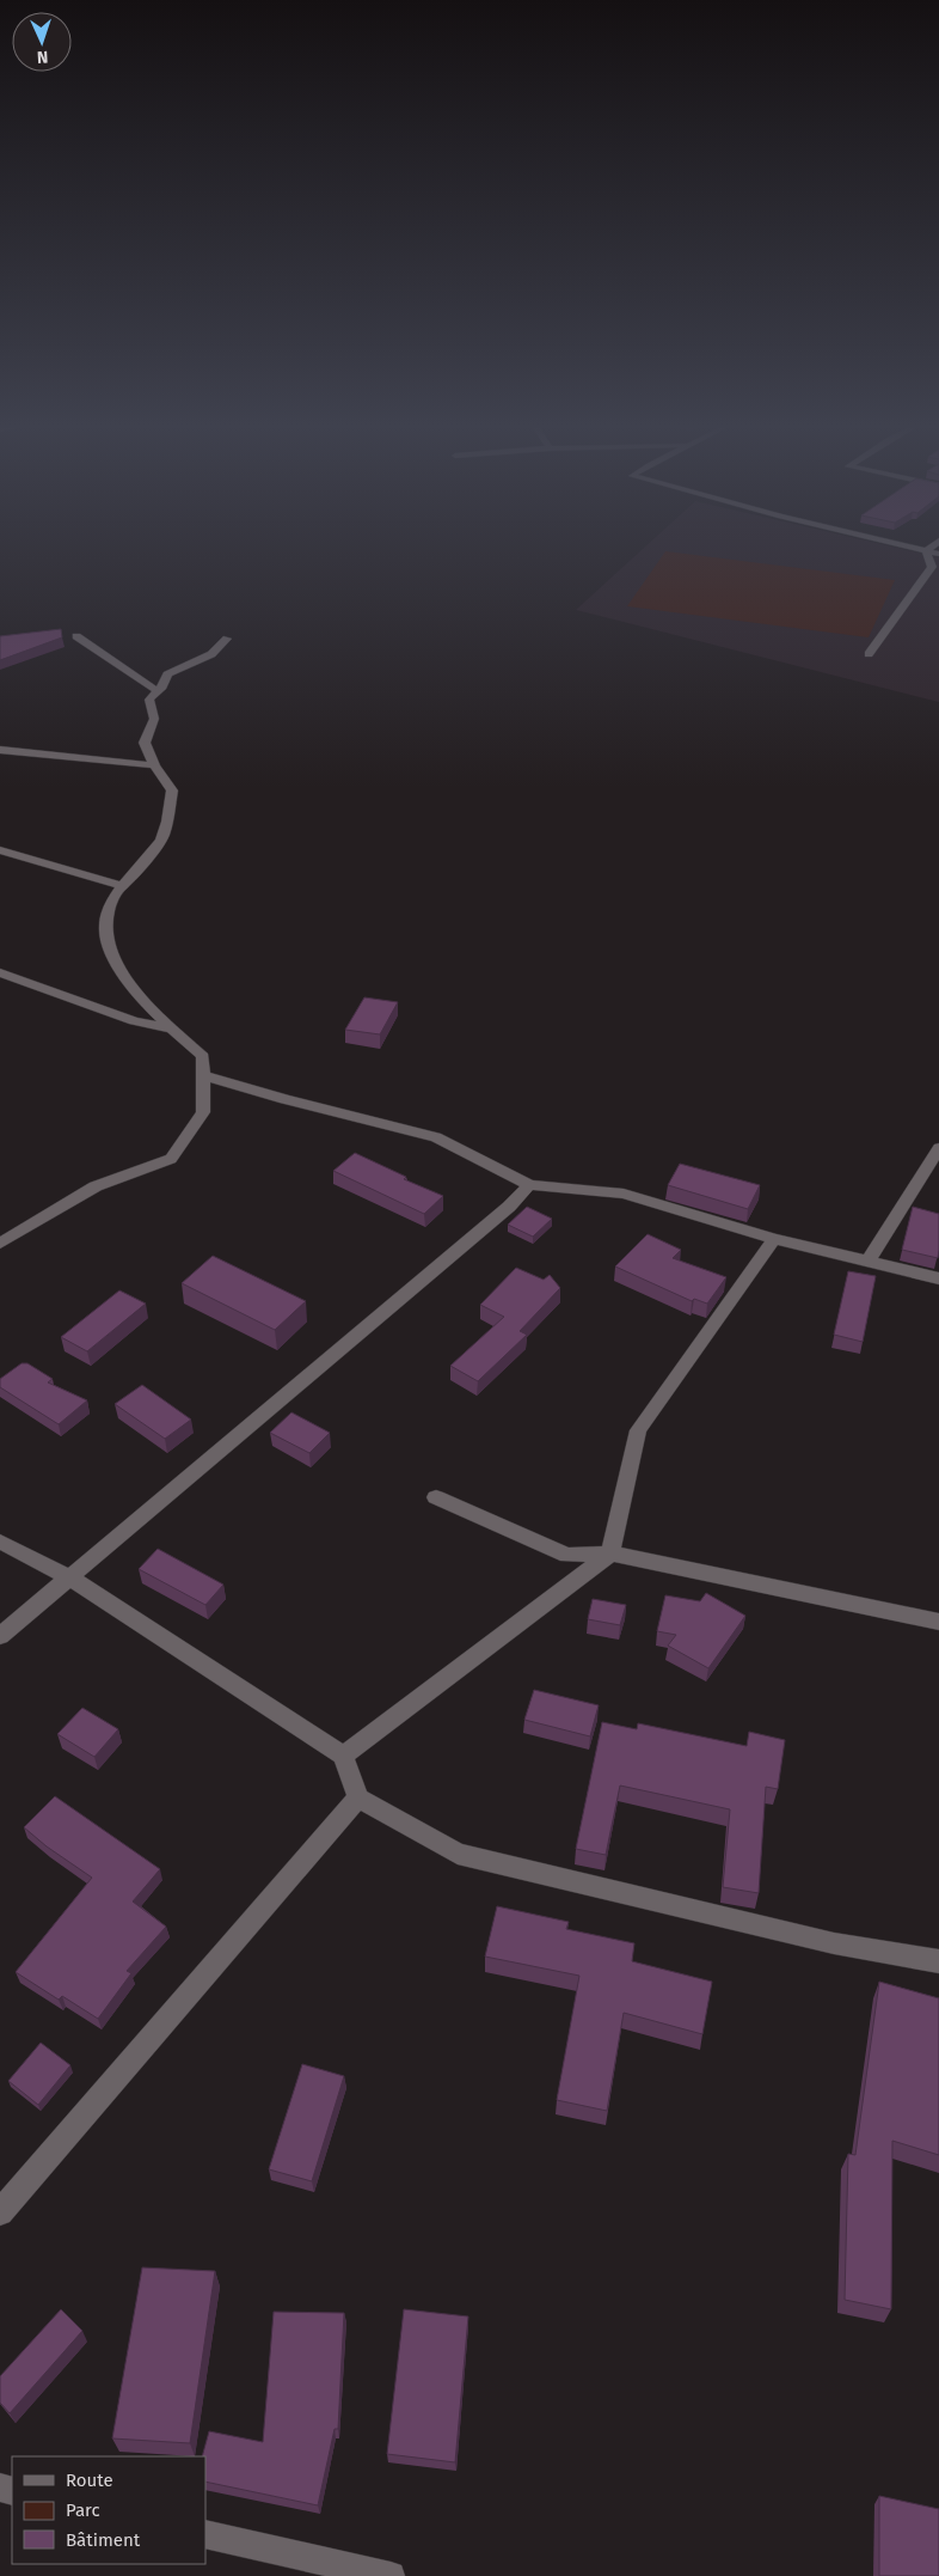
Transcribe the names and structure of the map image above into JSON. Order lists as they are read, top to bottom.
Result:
{
  "legend": ["Route", "Parc", "Bâtiment"],
  "north": "bottom"
}
